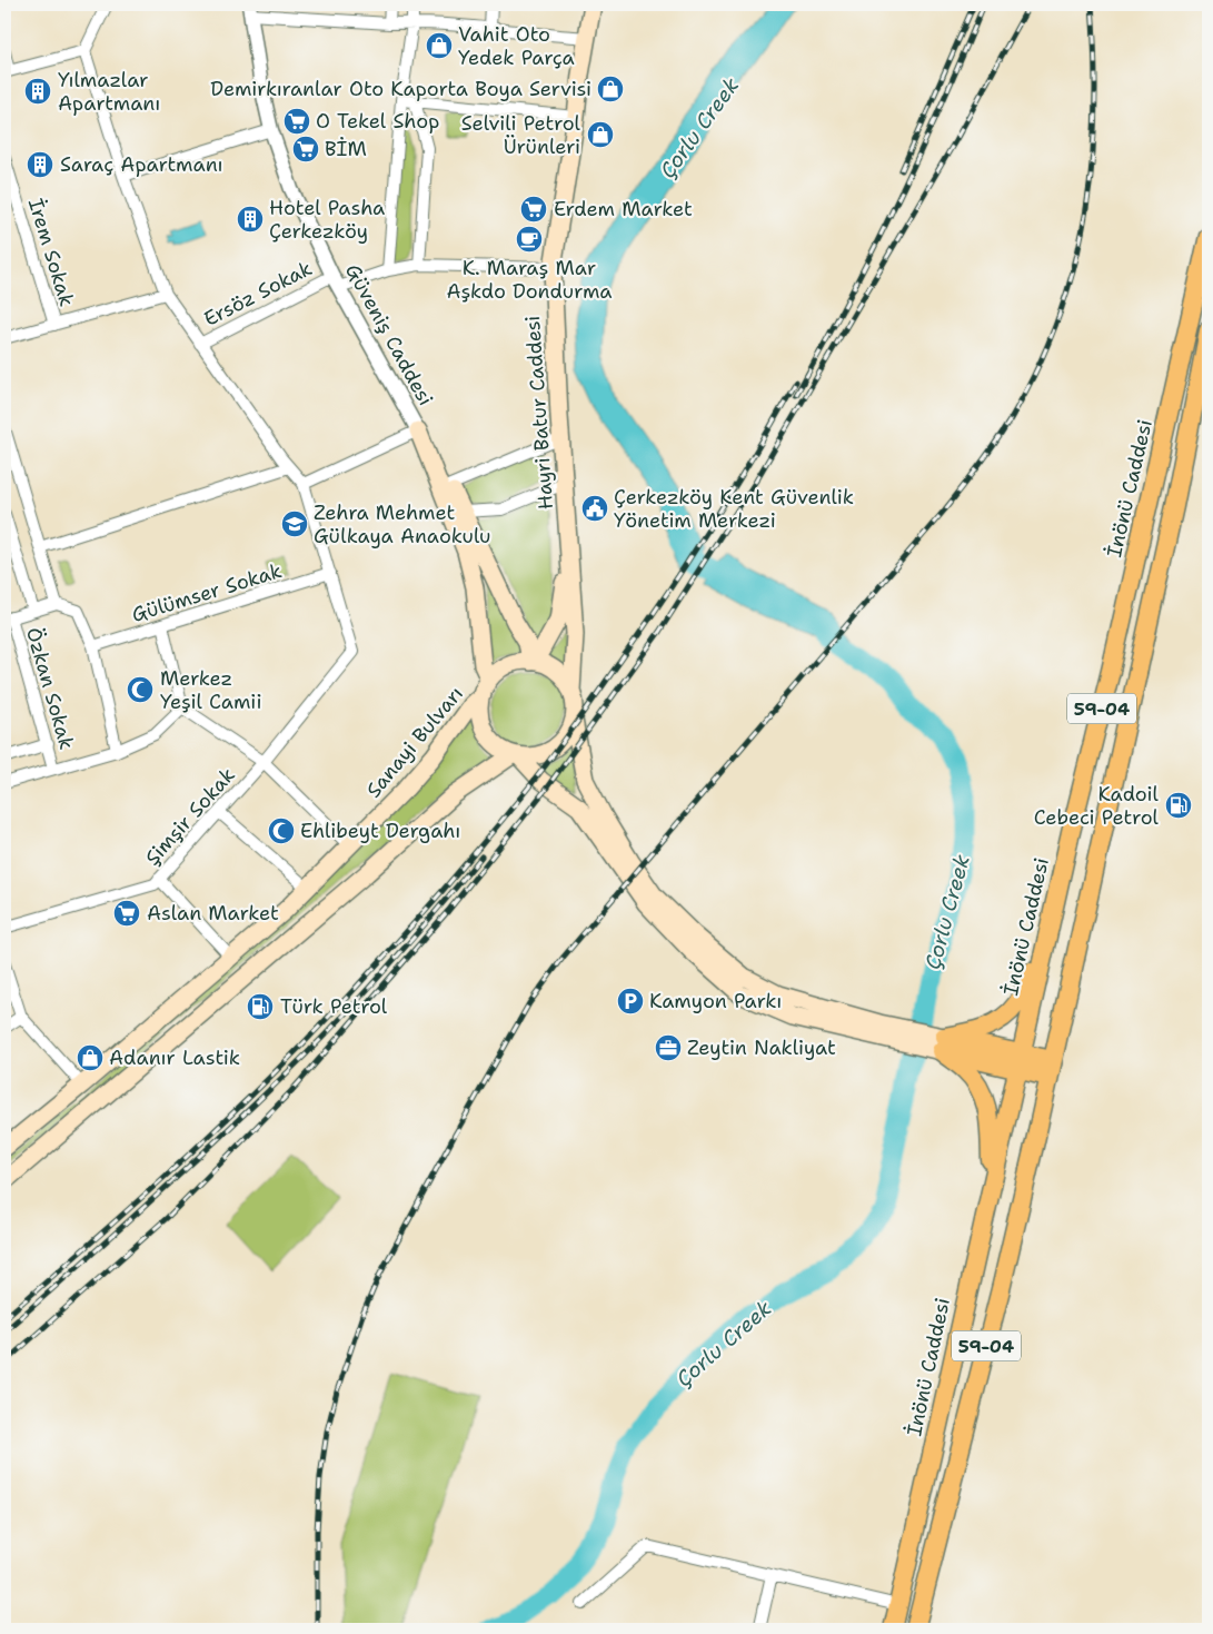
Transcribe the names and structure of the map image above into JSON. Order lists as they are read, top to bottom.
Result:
{
  "streets": {
    "main road": [
      "Güveniş Caddesi",
      "Hayri Batur Caddesi",
      "İnönü Caddesi",
      "59-04",
      "Sanayi Bulvarı"
    ],
    "street": [
      "İrem Sokak",
      "Ersöz Sokak",
      "Gülümser Sokak",
      "Özkan Sokak",
      "Şimşir Sokak"
    ]
  },
  "crossings": [
    ["Ersöz Sokak", "Güveniş Caddesi"],
    ["Ersöz Sokak", "Hayri Batur Caddesi"],
    ["Güveniş Caddesi", "Hayri Batur Caddesi"],
    ["Güveniş Caddesi", "Sanayi Bulvarı"],
    ["Hayri Batur Caddesi", "Sanayi Bulvarı"],
    ["Gülümser Sokak", "Şimşir Sokak"]
  ],
  "water": ["Çorlu Creek"],
  "places": {
    "shop": [
      "Vahit Oto Yedek Parça",
      "Demirkıranlar Oto Kaporta Boya Servisi",
      "Selvili Petrol Ürünleri",
      "Adanır Lastik"
    ],
    "building": ["Yılmazlar Apartmanı", "Saraç Apartmanı", "Hotel Pasha Çerkezköy"],
    "supermarket": [
      "O Tekel Shop",
      "BİM",
      "Erdem Market",
      "Aslan Market"
    ],
    "cafe": ["K. Maraş Mar Aşkdo Dondurma"],
    "public building": ["Çerkezköy Kent Güvenlik Yönetim Merkezi"],
    "school or university": ["Zehra Mehmet Gülkaya Anaokulu"],
    "mosque": ["Merkez Yeşil Camii", "Ehlibeyt Dergahı"],
    "fuel station": ["Kadoil Cebeci Petrol", "Türk Petrol"],
    "parking": ["Kamyon Parkı"],
    "office": ["Zeytin Nakliyat"]
  }
}
